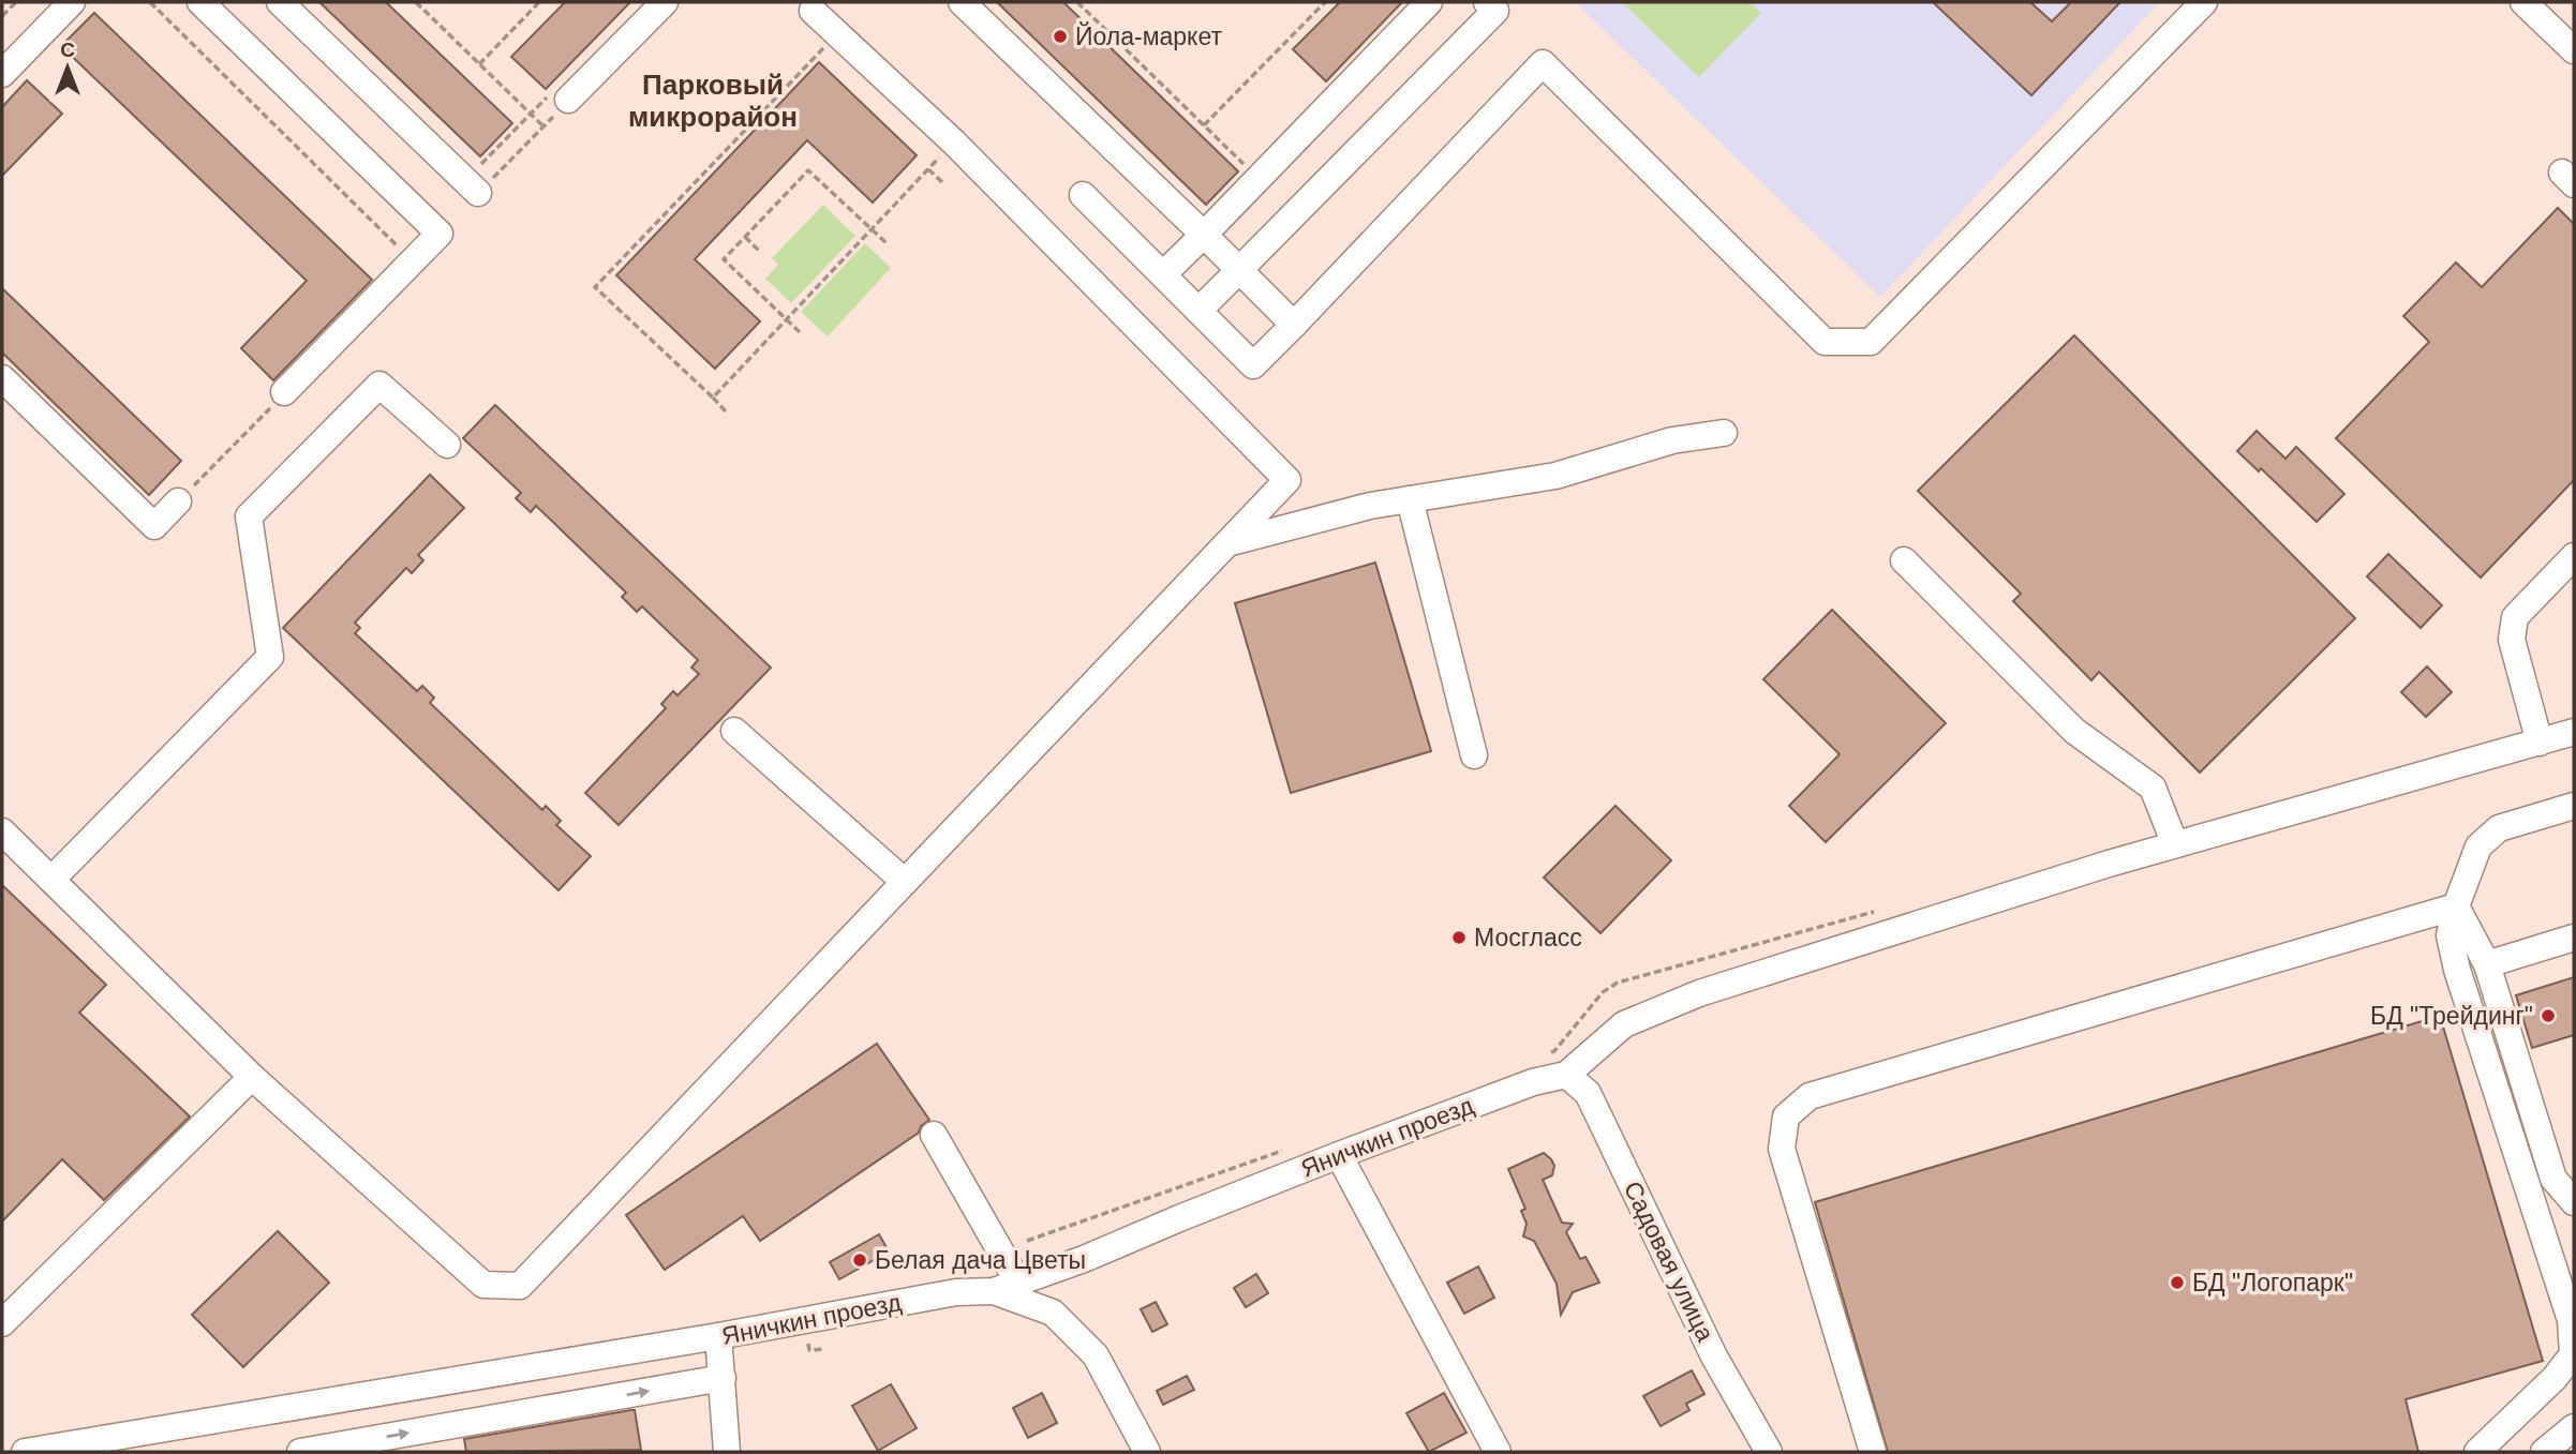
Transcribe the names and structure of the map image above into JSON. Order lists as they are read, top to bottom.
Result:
{
  "streets": {
    "street": ["Яничкин проезд", "Садовая улица"]
  },
  "crossings": [
    ["Яничкин проезд", "Садовая улица"]
  ],
  "districts": ["Парковый микрорайон"],
  "places": [
    "Йола-маркет",
    "Мосгласс",
    "БД \"Трейдинг\"",
    "Белая дача Цветы",
    "БД \"Логопарк\""
  ],
  "north": "top"
}
